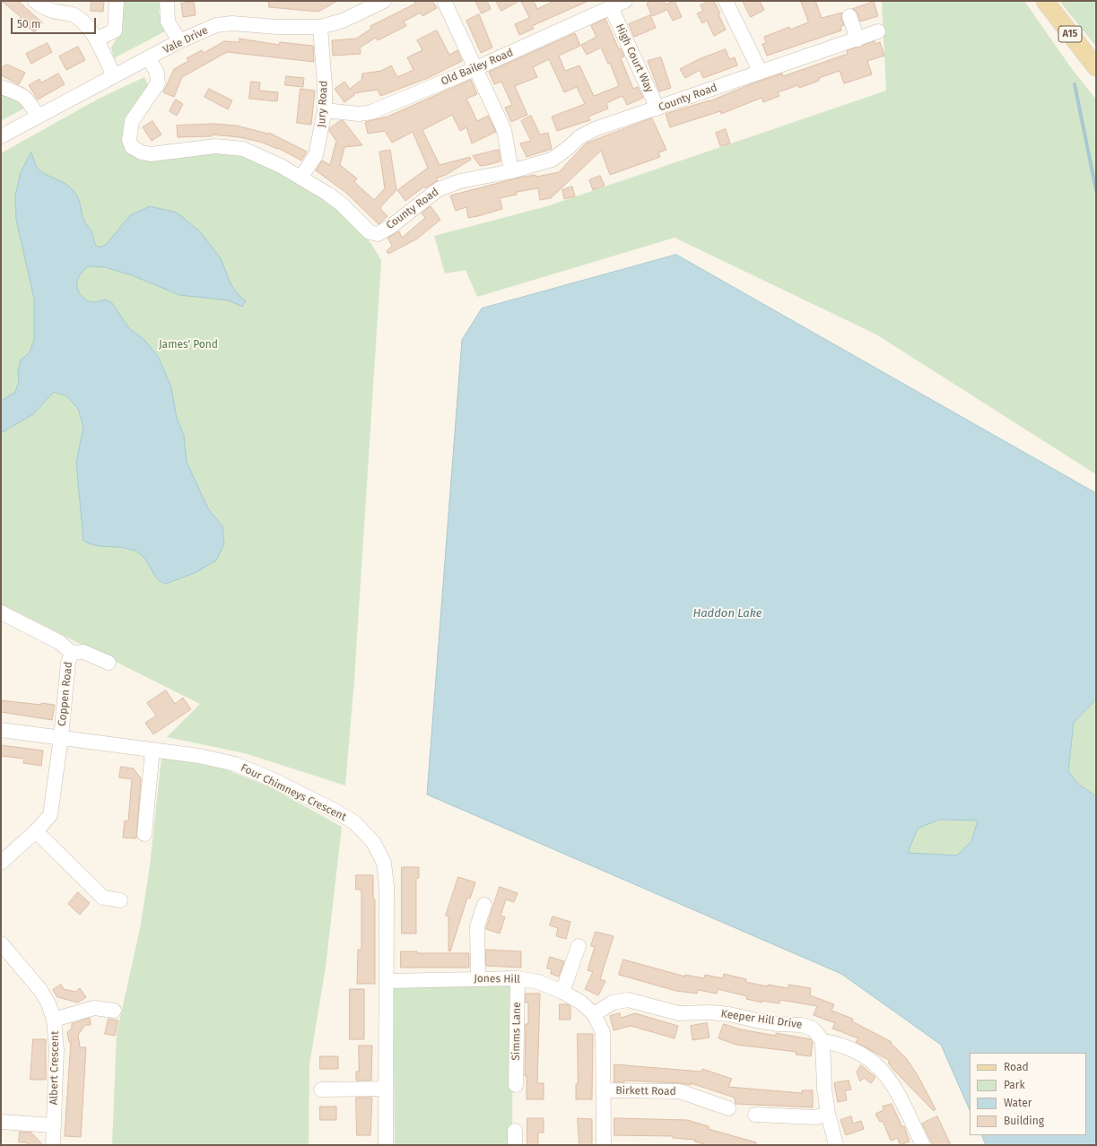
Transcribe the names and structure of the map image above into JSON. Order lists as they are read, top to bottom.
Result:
{
  "streets": {
    "main road": ["A15"],
    "street": [
      "Vale Drive",
      "High Court Way",
      "Old Bailey Road",
      "County Road",
      "Jury Road",
      "Coppen Road",
      "Four Chimneys Crescent",
      "Jones Hill",
      "Keeper Hill Drive",
      "Simms Lane",
      "Albert Crescent",
      "Birkett Road"
    ]
  },
  "crossings": [
    ["Vale Drive", "County Road"],
    ["Vale Drive", "Jury Road"],
    ["High Court Way", "Old Bailey Road"],
    ["High Court Way", "County Road"],
    ["Old Bailey Road", "Jury Road"],
    ["County Road", "Jury Road"],
    ["Coppen Road", "Four Chimneys Crescent"],
    ["Four Chimneys Crescent", "Jones Hill"],
    ["Jones Hill", "Keeper Hill Drive"],
    ["Jones Hill", "Simms Lane"],
    ["Jones Hill", "Birkett Road"]
  ],
  "water": ["Haddon Lake"],
  "parks": ["James' Pond"],
  "legend": [
    "Road",
    "Park",
    "Water",
    "Building"
  ],
  "scale_bar": "50 m"
}
